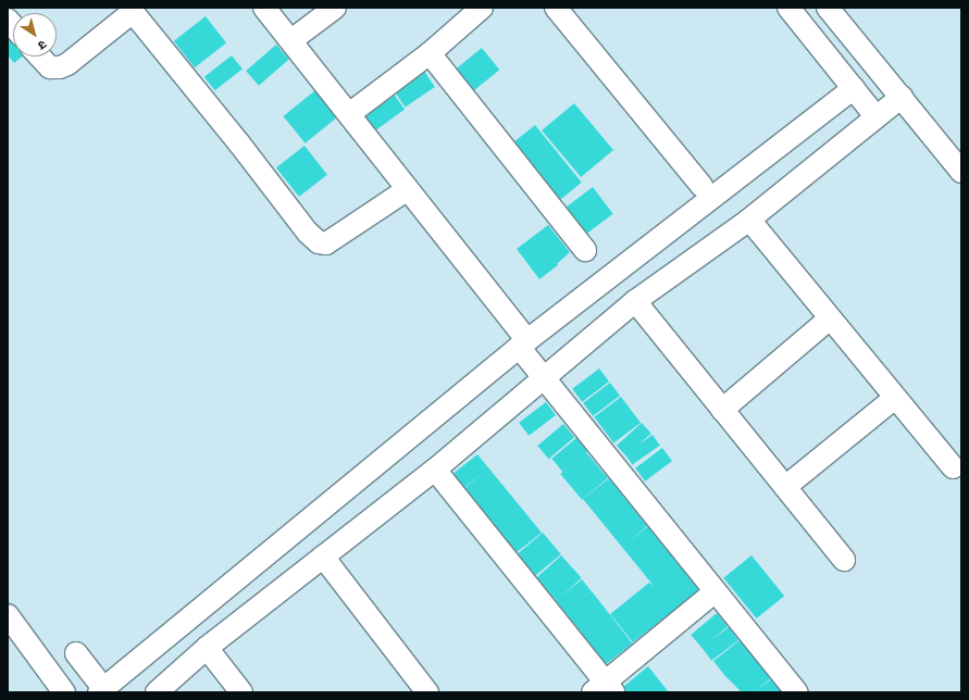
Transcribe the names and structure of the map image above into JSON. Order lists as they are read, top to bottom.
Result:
{
  "north": "bottom right"
}
